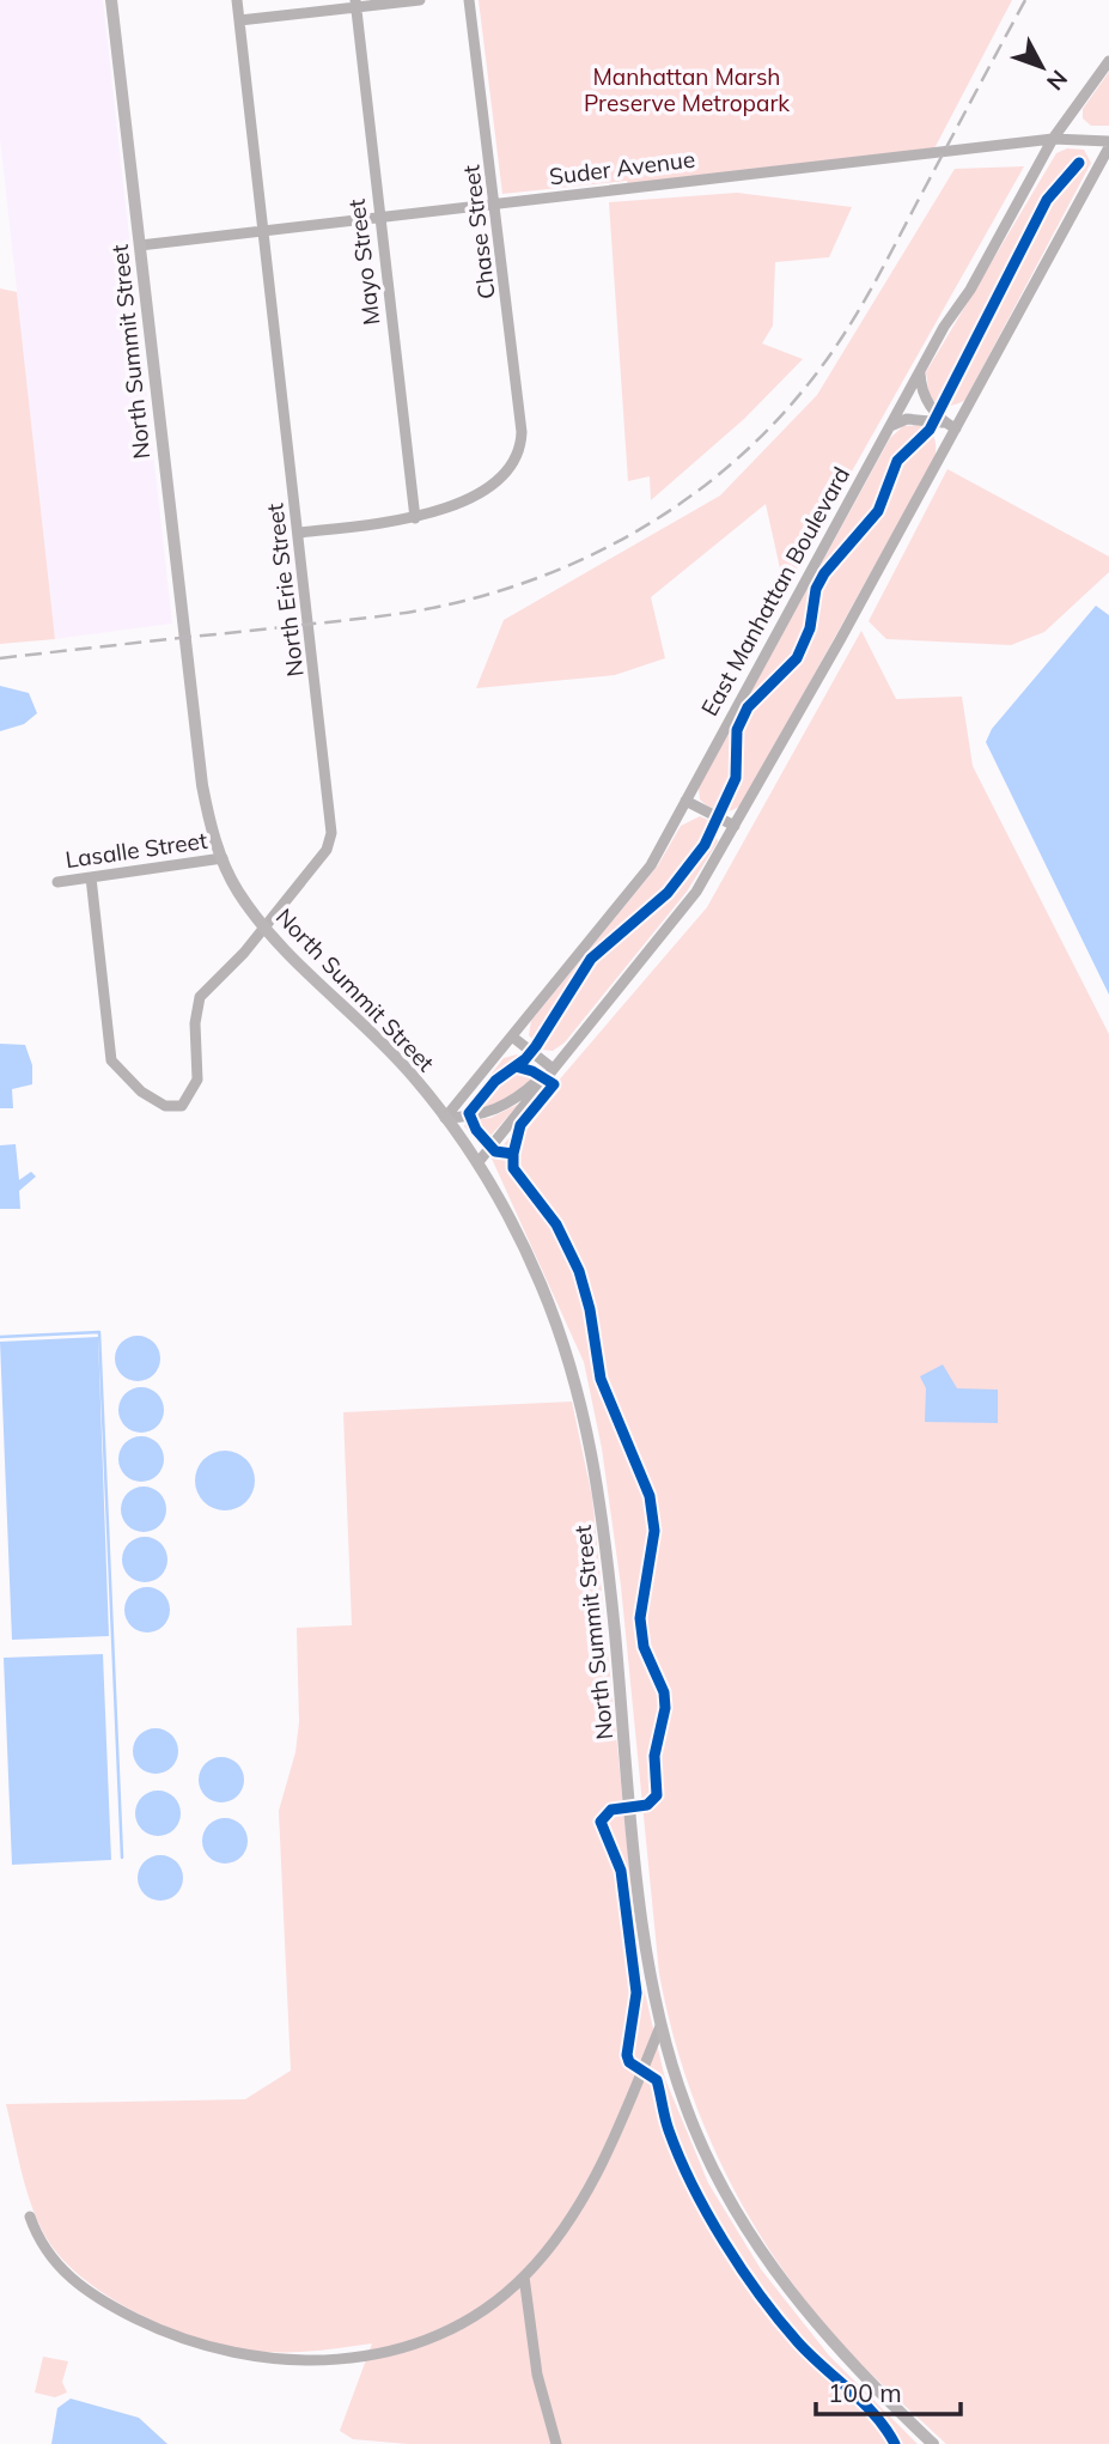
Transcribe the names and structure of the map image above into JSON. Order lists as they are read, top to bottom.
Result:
{
  "streets": {
    "main road": ["North Summit Street"],
    "street": [
      "Suder Avenue",
      "Chase Street",
      "Mayo Street",
      "North Erie Street",
      "East Manhattan Boulevard",
      "Lasalle Street"
    ]
  },
  "crossings": [
    ["Suder Avenue", "Chase Street"],
    ["Suder Avenue", "Mayo Street"],
    ["Suder Avenue", "North Summit Street"],
    ["Suder Avenue", "North Erie Street"],
    ["Suder Avenue", "East Manhattan Boulevard"],
    ["Chase Street", "Mayo Street"],
    ["North Summit Street", "North Erie Street"],
    ["North Summit Street", "East Manhattan Boulevard"],
    ["North Summit Street", "Lasalle Street"],
    ["North Erie Street", "Lasalle Street"]
  ],
  "parks": ["Manhattan Marsh Preserve Metropark"],
  "scale_bar": "100 m",
  "north": "bottom right"
}
